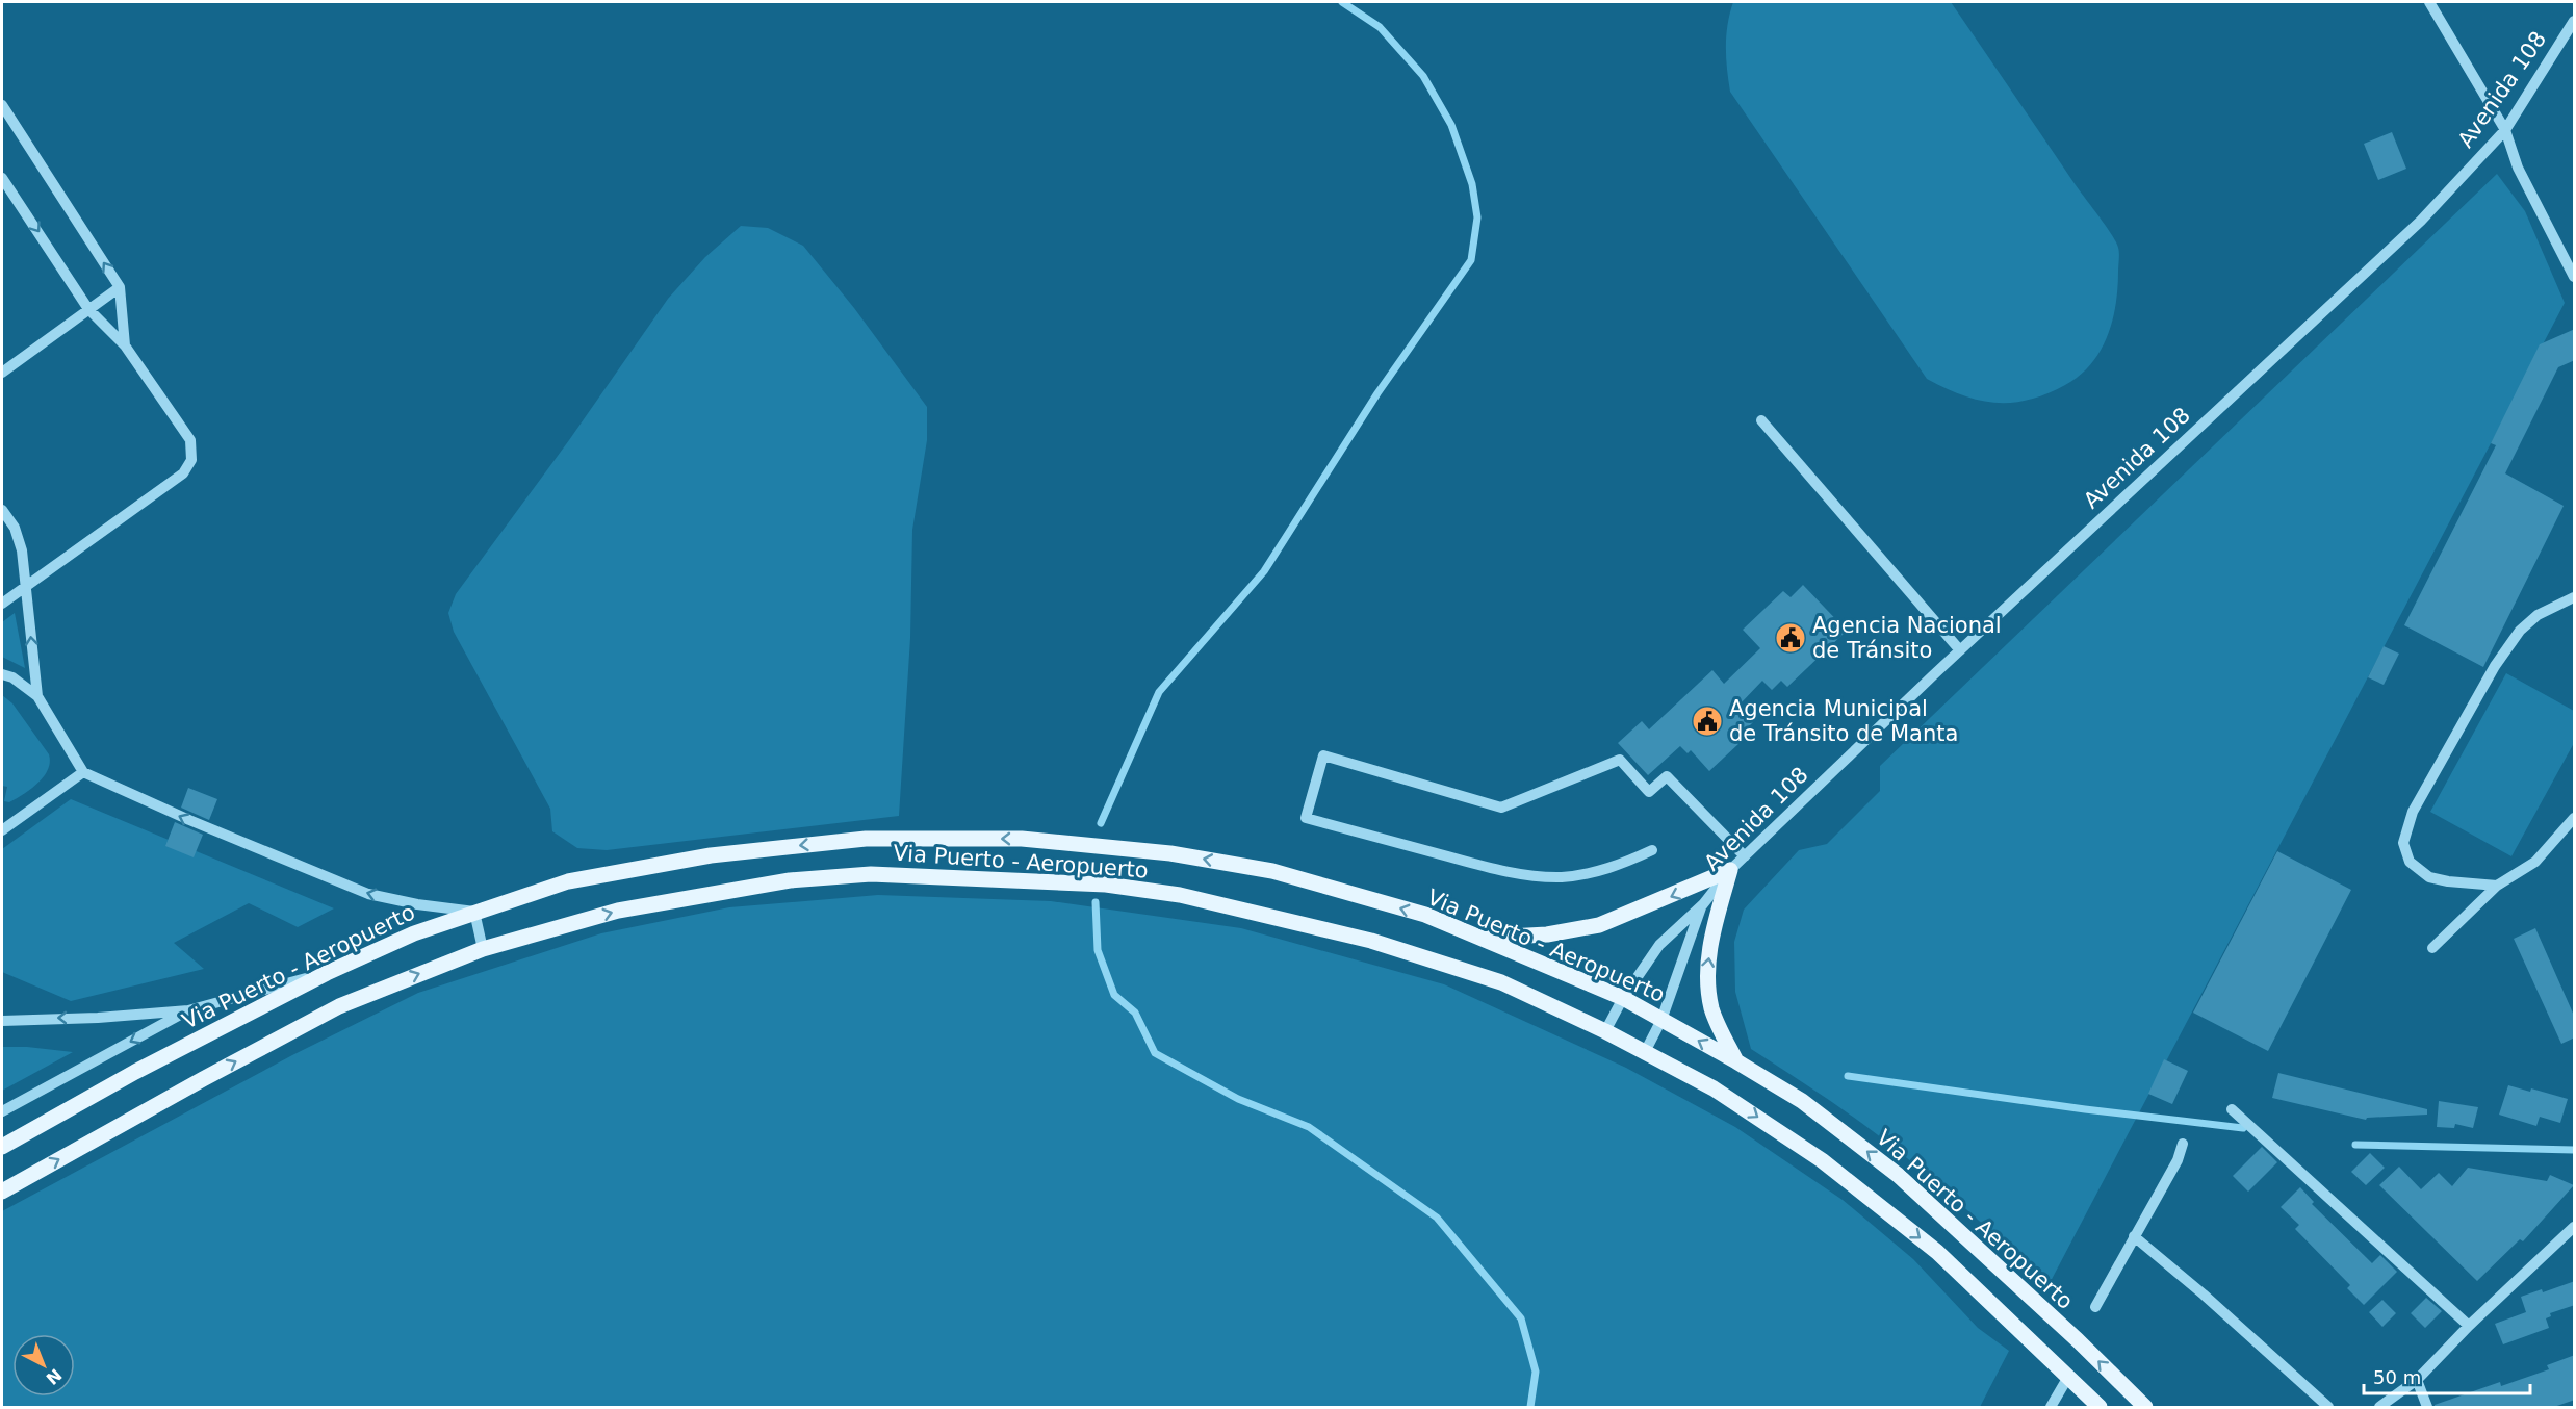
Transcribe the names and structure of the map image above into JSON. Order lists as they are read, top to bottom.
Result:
{
  "streets": {
    "main road": ["Via Puerto - Aeropuerto"],
    "street": ["Avenida 108"]
  },
  "crossings": [
    ["Avenida 108", "Via Puerto - Aeropuerto"]
  ],
  "places": {
    "public building": ["Agencia Nacional de Tránsito", "Agencia Municipal de Tránsito de Manta"]
  },
  "scale_bar": "50 m",
  "north": "bottom right"
}
